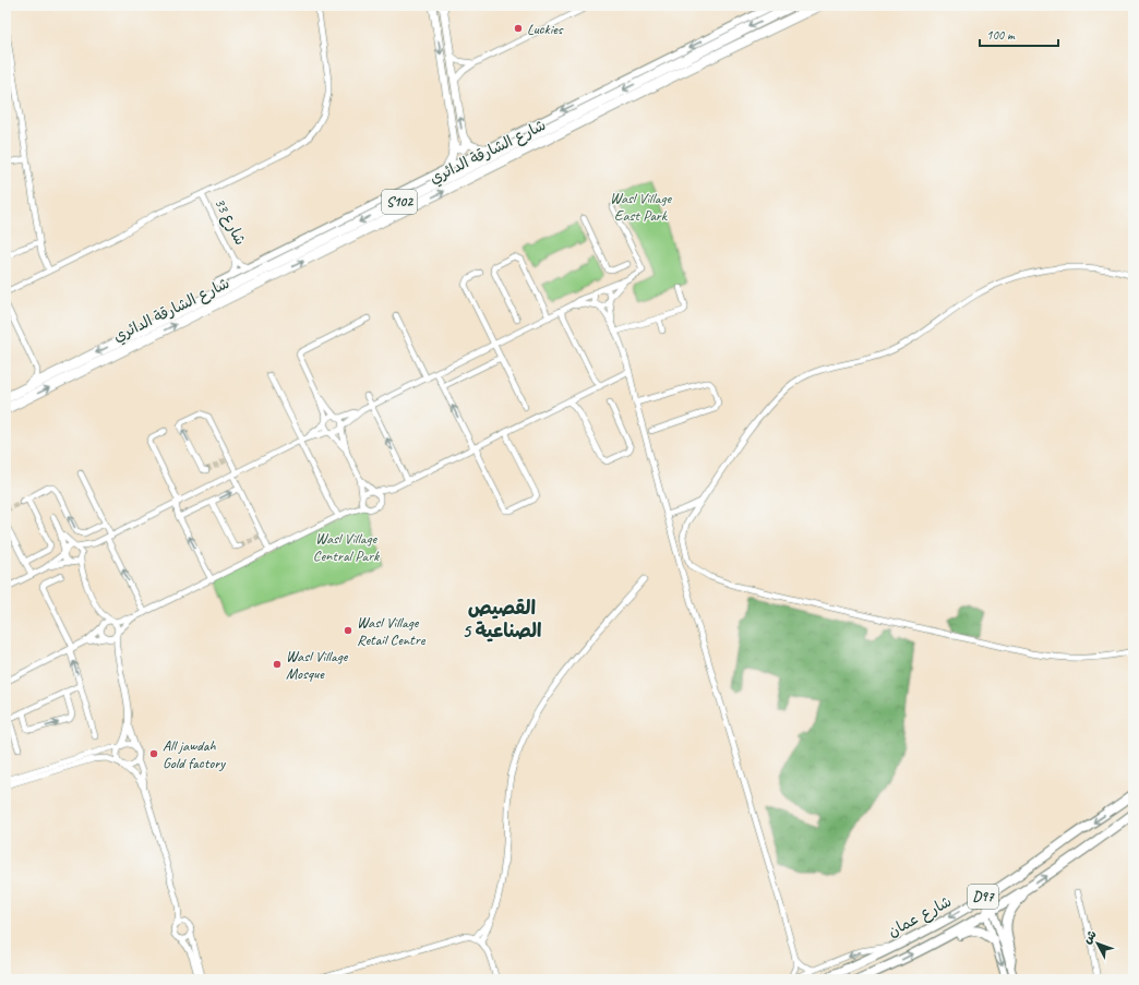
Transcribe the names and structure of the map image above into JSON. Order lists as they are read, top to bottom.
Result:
{
  "streets": {
    "highway": ["شارع الشارقة الدائري", "S102"],
    "main road": ["D97", "شارع عمان"],
    "street": ["شارع 33"]
  },
  "districts": ["القصيص الصناعية 5"],
  "parks": ["Wasl Village East Park", "Wasl Village Central Park"],
  "places": [
    "Luckies",
    "Wasl Village Retail Centre",
    "Wasl Village Mosque",
    "All jawdah Gold factory"
  ],
  "scale_bar": "100 m",
  "north": "top left"
}
